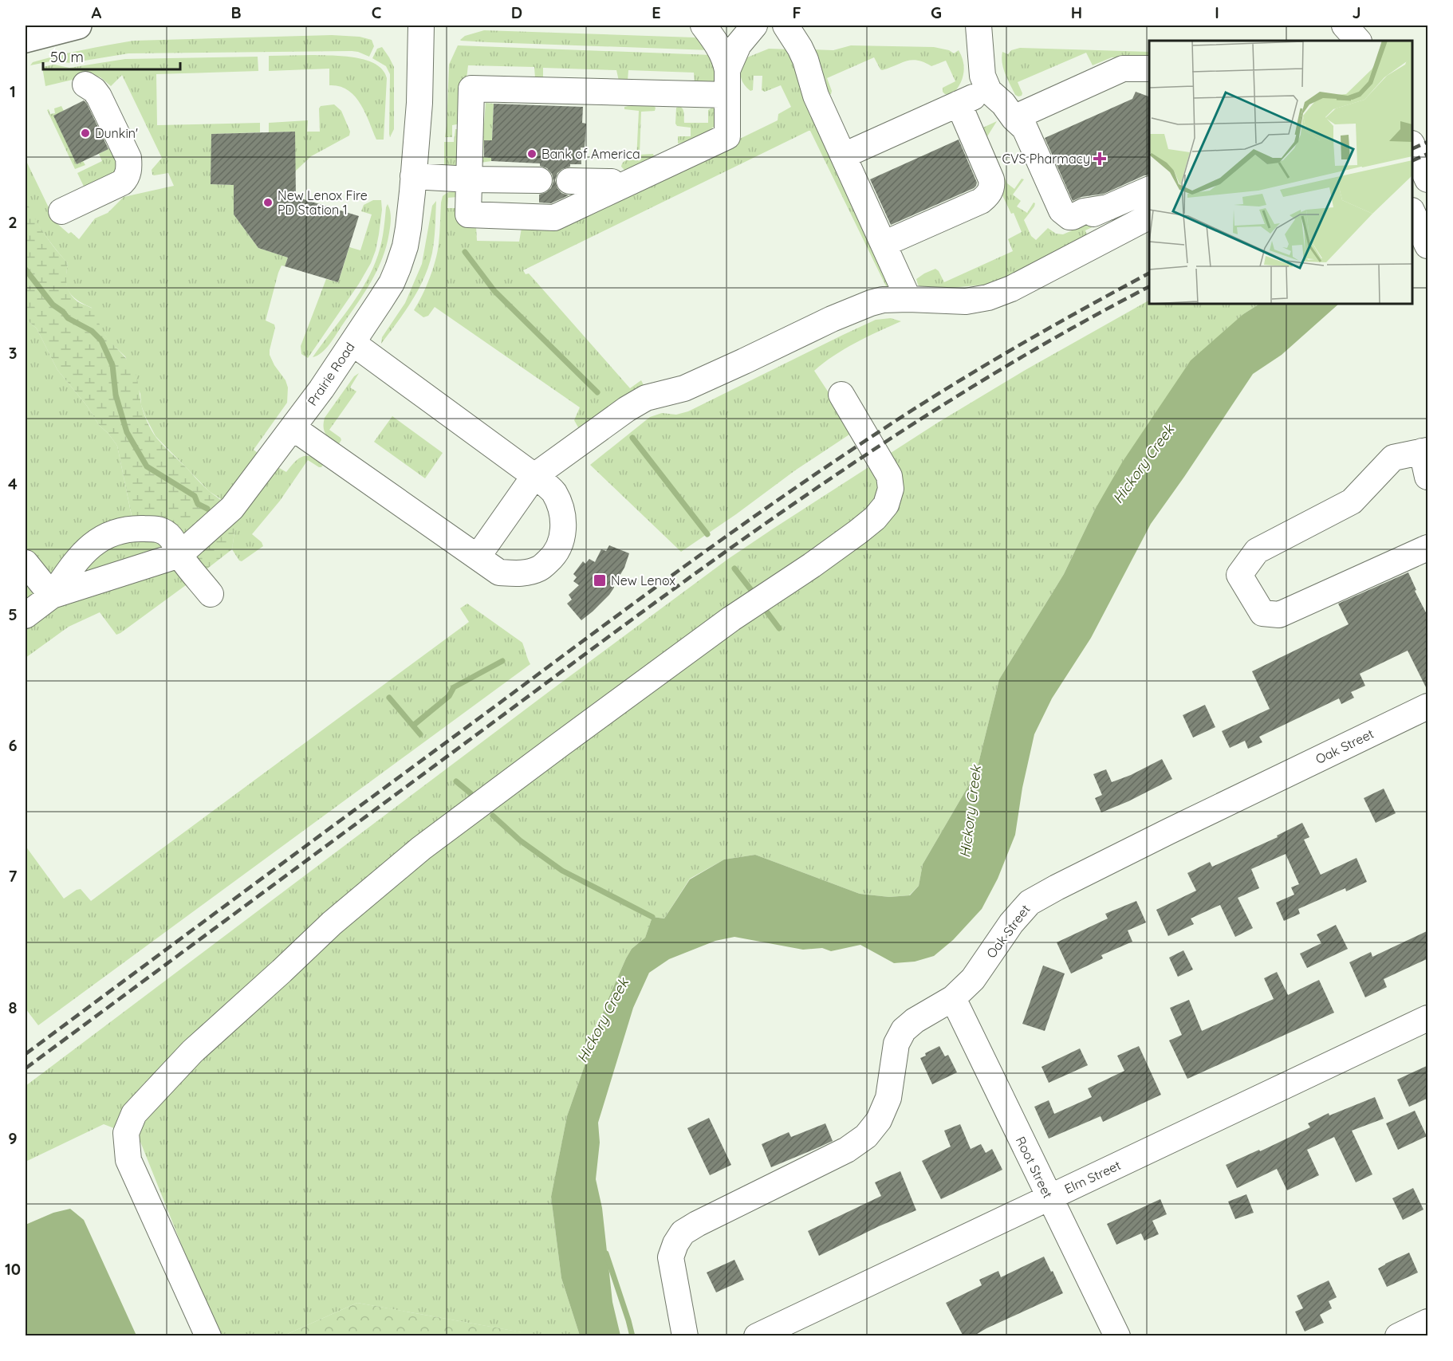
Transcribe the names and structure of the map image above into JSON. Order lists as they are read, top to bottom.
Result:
{
  "streets": {
    "street": [
      "Prairie Road",
      "Oak Street",
      "Root Street",
      "Elm Street"
    ]
  },
  "crossings": [
    ["Oak Street", "Root Street"],
    ["Root Street", "Elm Street"]
  ],
  "water": ["Hickory Creek"],
  "places": {
    "other": ["Dunkin'", "Bank of America", "New Lenox Fire PD Station 1"],
    "health": ["CVS Pharmacy"],
    "transit": ["New Lenox"]
  },
  "scale_bar": "50 m",
  "grid": {
    "columns": [
      "A",
      "B",
      "C",
      "D",
      "E",
      "F",
      "G",
      "H",
      "I",
      "J"
    ],
    "rows": [
      "1",
      "2",
      "3",
      "4",
      "5",
      "6",
      "7",
      "8",
      "9",
      "10"
    ]
  }
}
